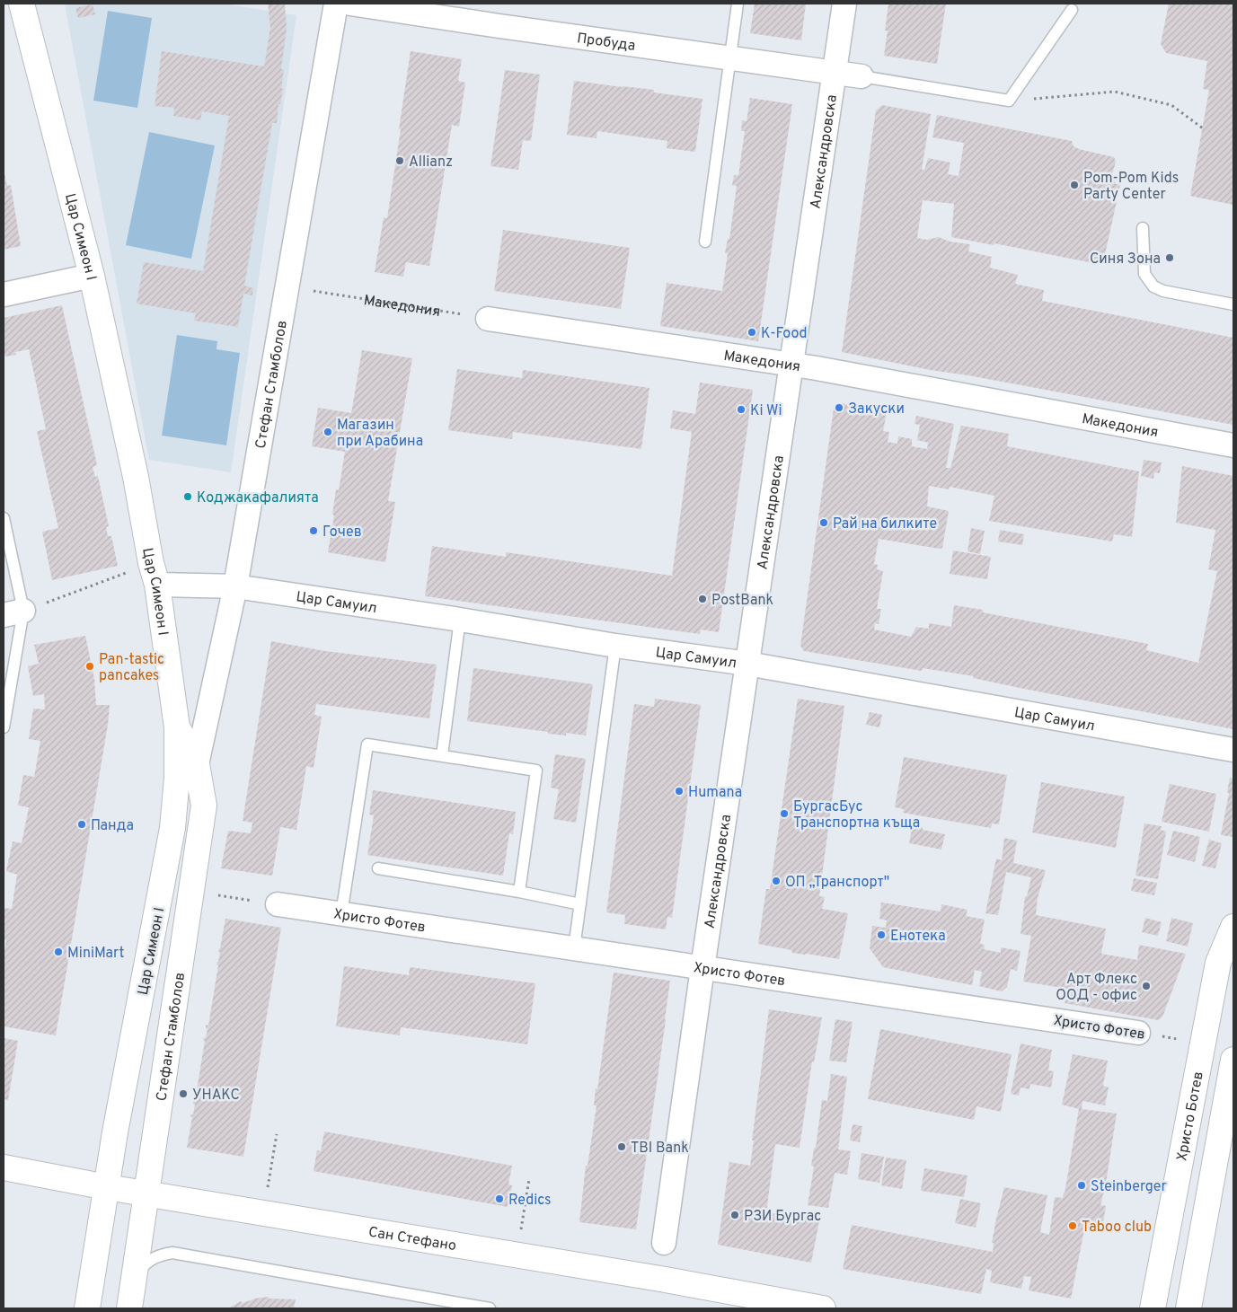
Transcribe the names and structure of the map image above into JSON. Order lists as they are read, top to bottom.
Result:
{
  "streets": {
    "main road": [
      "Цар Симеон I",
      "Стефан Стамболов",
      "Христо Ботев",
      "Сан Стефано"
    ],
    "street": [
      "Пробуда",
      "Александровска",
      "Македония",
      "Цар Самуил",
      "Христо Фотев"
    ]
  },
  "crossings": [
    ["Пробуда", "Александровска"],
    ["Александровска", "Македония"],
    ["Александровска", "Цар Самуил"],
    ["Александровска", "Христо Фотев"],
    ["Цар Симеон I", "Стефан Стамболов"],
    ["Цар Симеон I", "Цар Самуил"],
    ["Цар Симеон I", "Сан Стефано"],
    ["Македония", "Стефан Стамболов"],
    ["Стефан Стамболов", "Цар Самуил"],
    ["Стефан Стамболов", "Сан Стефано"],
    ["Христо Фотев", "Христо Ботев"]
  ],
  "places": [
    "Allianz",
    "Pom-Pom Kids Party Center",
    "Синя Зона",
    "K-Food",
    "Закуски",
    "Ki Wi",
    "Магазин при Арабина",
    "Коджакафалията",
    "Рай на билките",
    "Гочев",
    "PostBank",
    "Pan-tastic pancakes",
    "Humana",
    "БургасБус Транспортна къща",
    "Панда",
    "ОП „Транспорт\"",
    "Енотека",
    "MiniMart",
    "Арт Флекс ООД - офис",
    "УНАКС",
    "TBI Bank",
    "Steinberger",
    "Redics",
    "РЗИ Бургас",
    "Taboo club"
  ]
}
